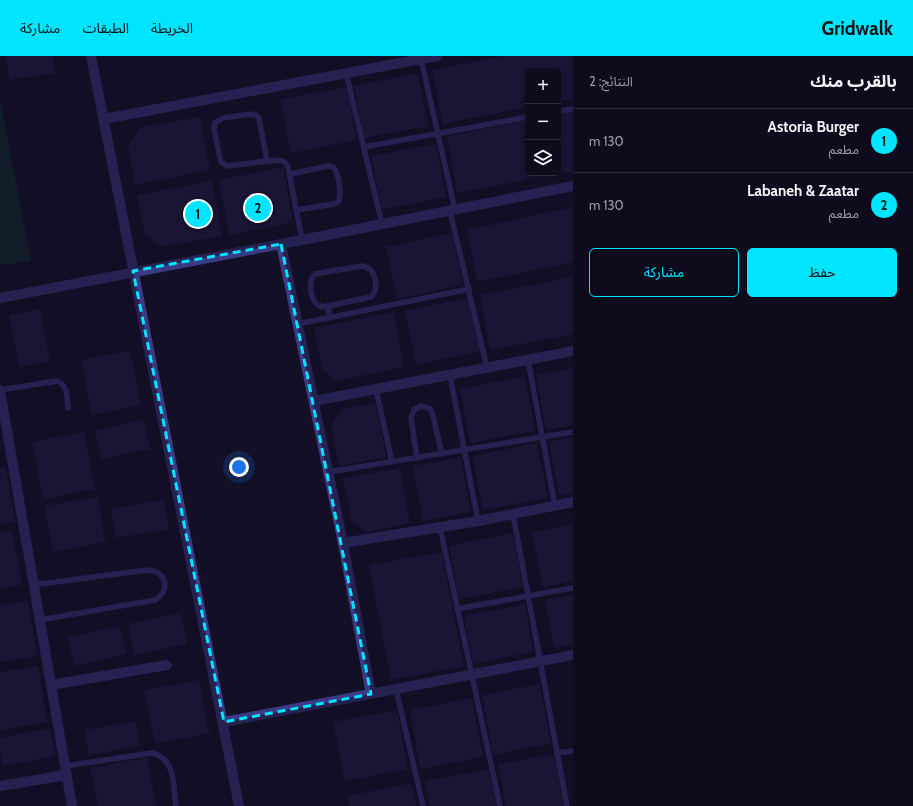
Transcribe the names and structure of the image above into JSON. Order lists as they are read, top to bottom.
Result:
{
  "page": {
    "header": "Gridwalk",
    "nav": ["الخريطة", "الطبقات", "مشاركة"],
    "heading": ["بالقرب منك", "النتائج: 2"],
    "map_buttons": ["+", "−"],
    "list": [
      {
        "mark": "1",
        "name": "Astoria Burger",
        "note": "مطعم",
        "value": "130 m"
      },
      {
        "mark": "2",
        "name": "Labaneh & Zaatar",
        "note": "مطعم",
        "value": "130 m"
      }
    ],
    "pins": ["2", "1"],
    "buttons": ["حفظ", "مشاركة"]
  }
}
